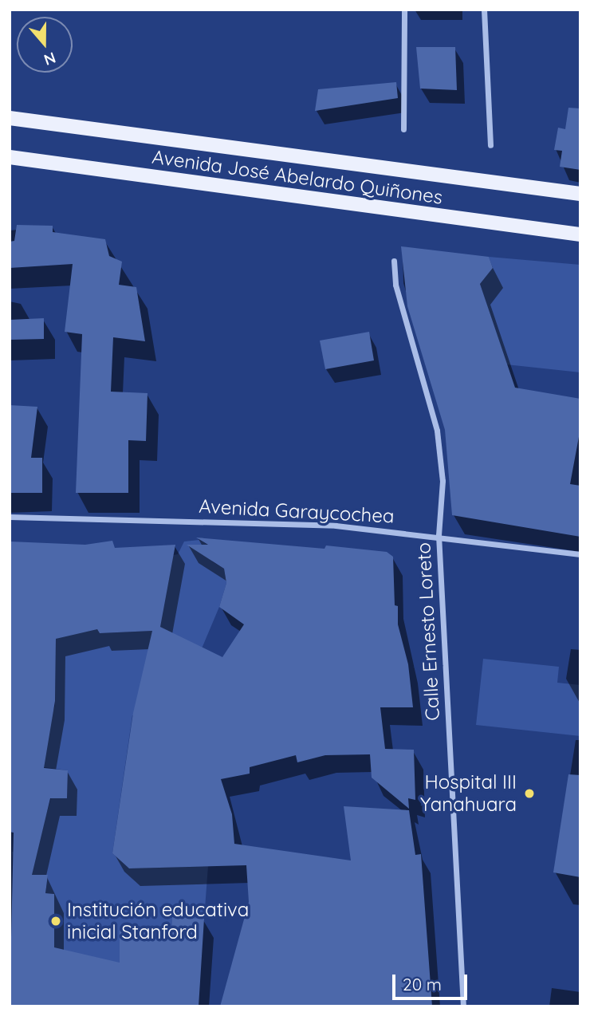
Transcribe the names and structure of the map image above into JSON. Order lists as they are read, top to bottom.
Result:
{
  "streets": {
    "main road": ["Avenida José Abelardo Quiñones"],
    "street": ["Avenida Garaycochea", "Calle Ernesto Loreto"]
  },
  "crossings": [
    ["Avenida Garaycochea", "Calle Ernesto Loreto"]
  ],
  "places": ["Hospital III Yanahuara", "Institución educativa inicial Stanford"],
  "scale_bar": "20 m",
  "north": "bottom"
}
